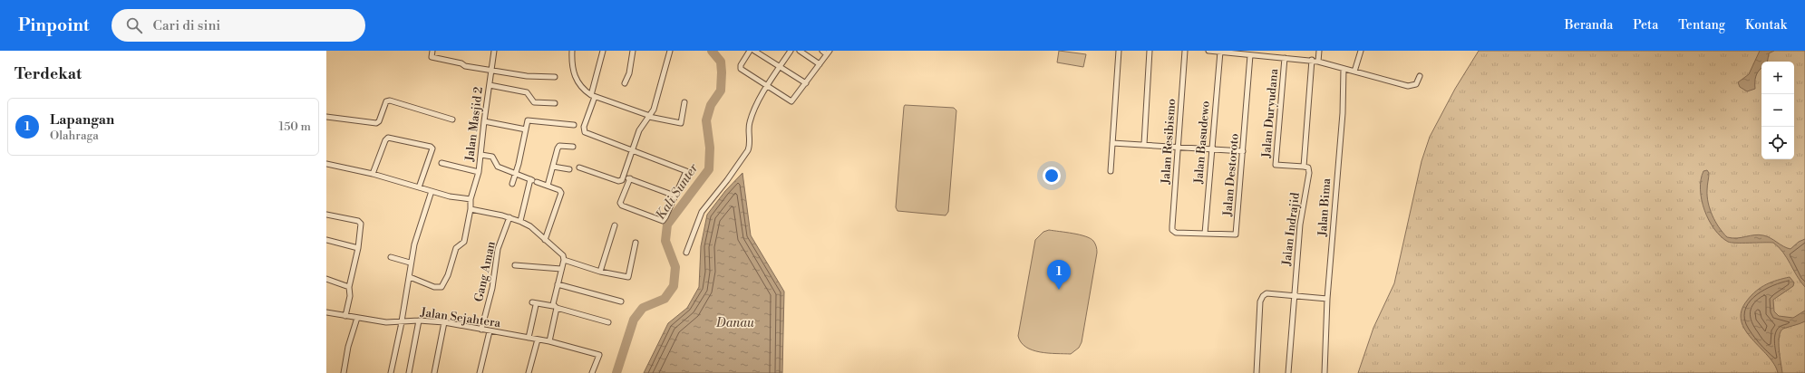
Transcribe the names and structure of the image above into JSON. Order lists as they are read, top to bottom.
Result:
{
  "streets": {
    "street": [
      "Jalan Duryudana",
      "Jalan Masjid 2",
      "Jalan Resibismo",
      "Jalan Basudewo",
      "Jalan Destoroto",
      "Jalan Bima",
      "Jalan Indrajid",
      "Gang Aman",
      "Jalan Sejahtera"
    ]
  },
  "crossings": [
    ["Jalan Duryudana", "Jalan Indrajid"],
    ["Jalan Resibismo", "Jalan Destoroto"],
    ["Jalan Basudewo", "Jalan Destoroto"],
    ["Gang Aman", "Jalan Sejahtera"]
  ],
  "water": ["Kali Sunter", "Danau"],
  "page": {
    "header": "Pinpoint",
    "search": "Cari di sini",
    "nav": [
      "Beranda",
      "Peta",
      "Tentang",
      "Kontak"
    ],
    "heading": "Terdekat",
    "map_buttons": ["+", "−"],
    "list": [
      {
        "mark": "1",
        "name": "Lapangan",
        "note": "Olahraga",
        "value": "150 m"
      }
    ],
    "pins": "1"
  }
}
